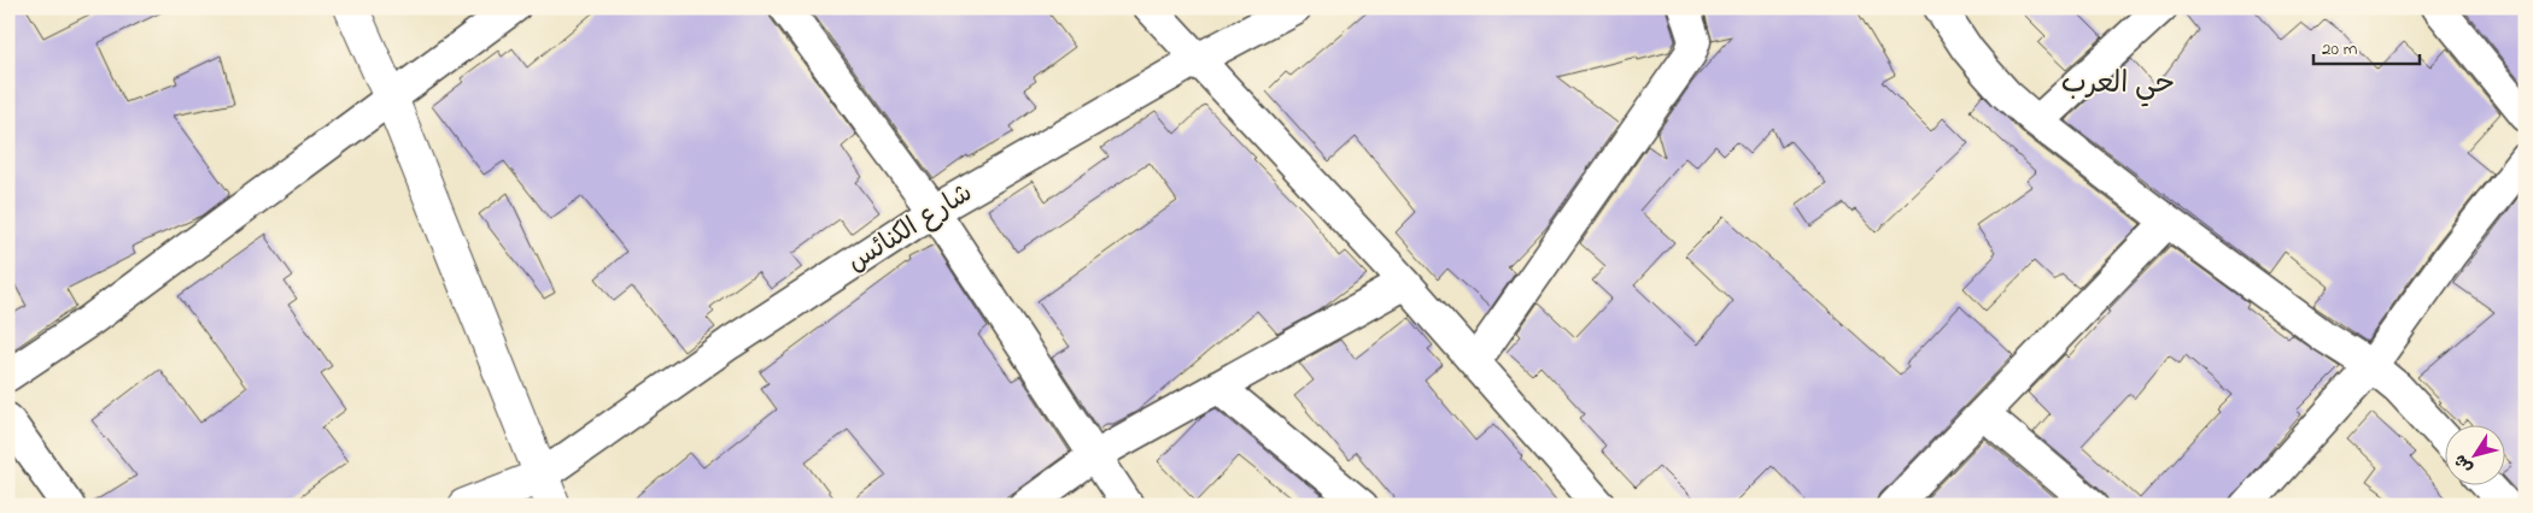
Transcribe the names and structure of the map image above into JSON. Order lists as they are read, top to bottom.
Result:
{
  "streets": {
    "street": ["شارع الكنائس"]
  },
  "districts": ["حي العرب"],
  "scale_bar": "20 m",
  "north": "bottom left"
}
